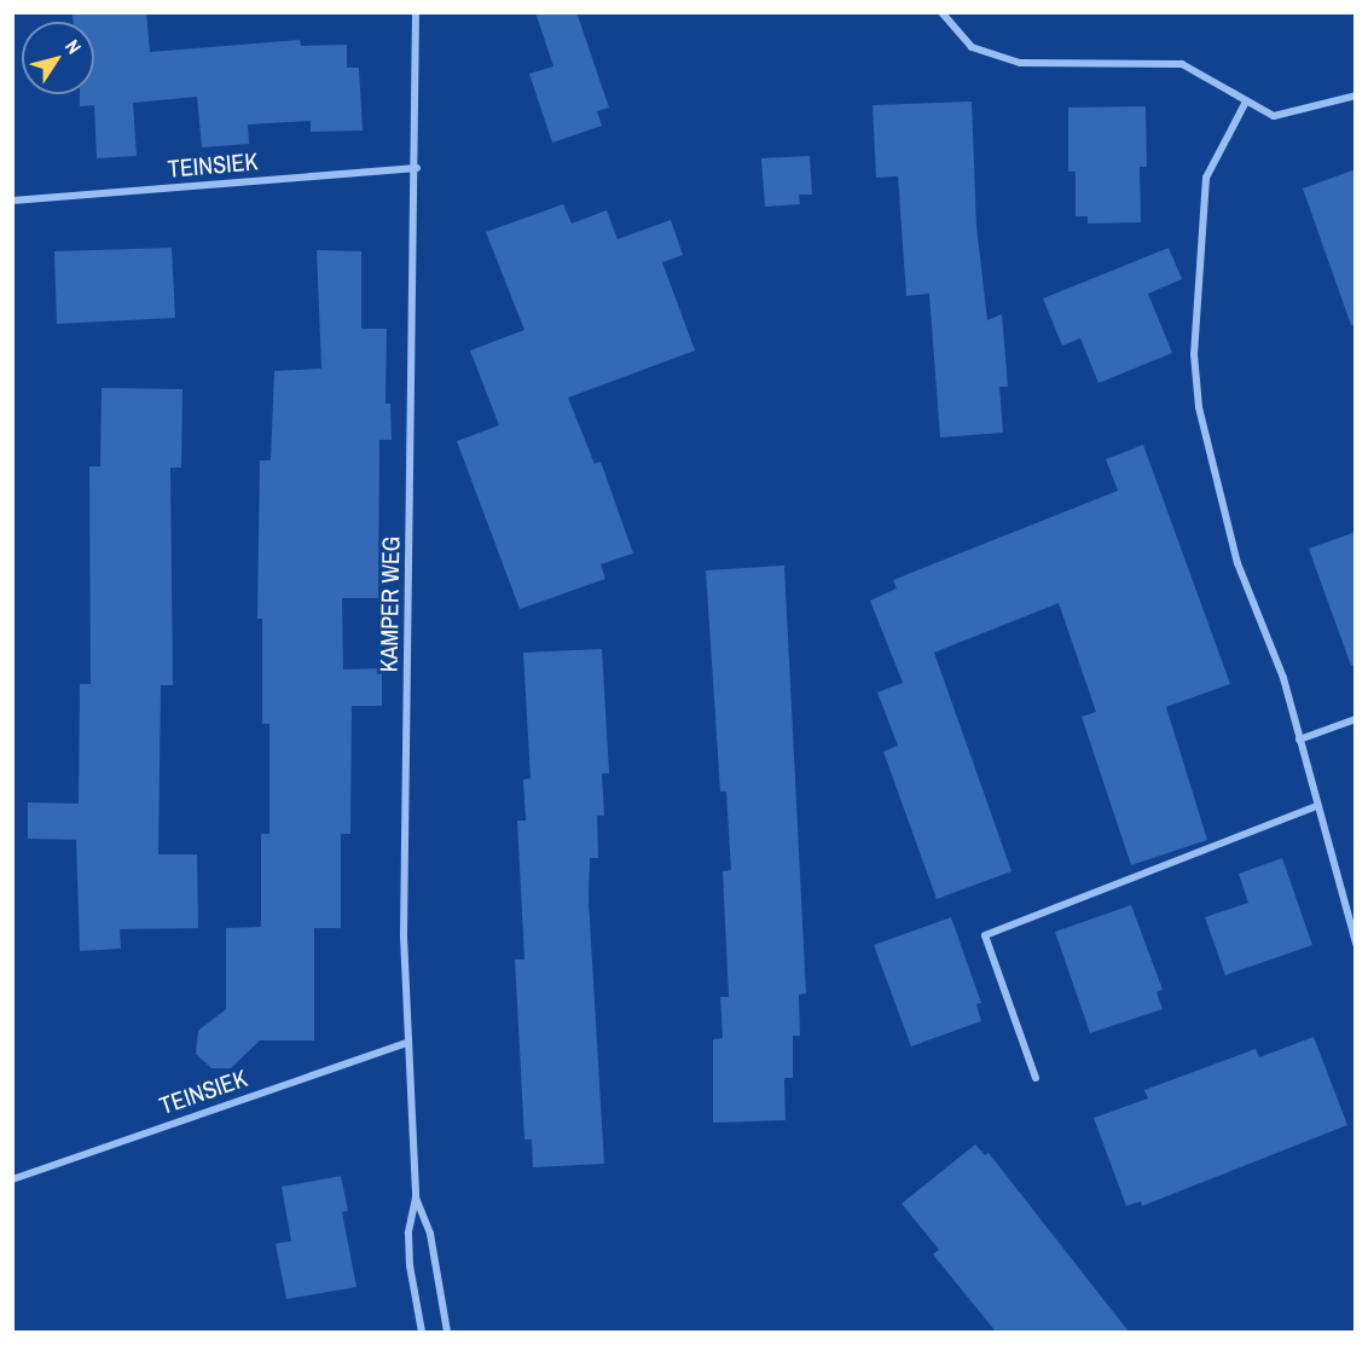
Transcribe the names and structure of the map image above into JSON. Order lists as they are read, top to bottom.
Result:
{
  "streets": {
    "street": ["TEINSIEK", "KAMPER WEG"]
  },
  "crossings": [
    ["TEINSIEK", "KAMPER WEG"]
  ],
  "north": "top right"
}
